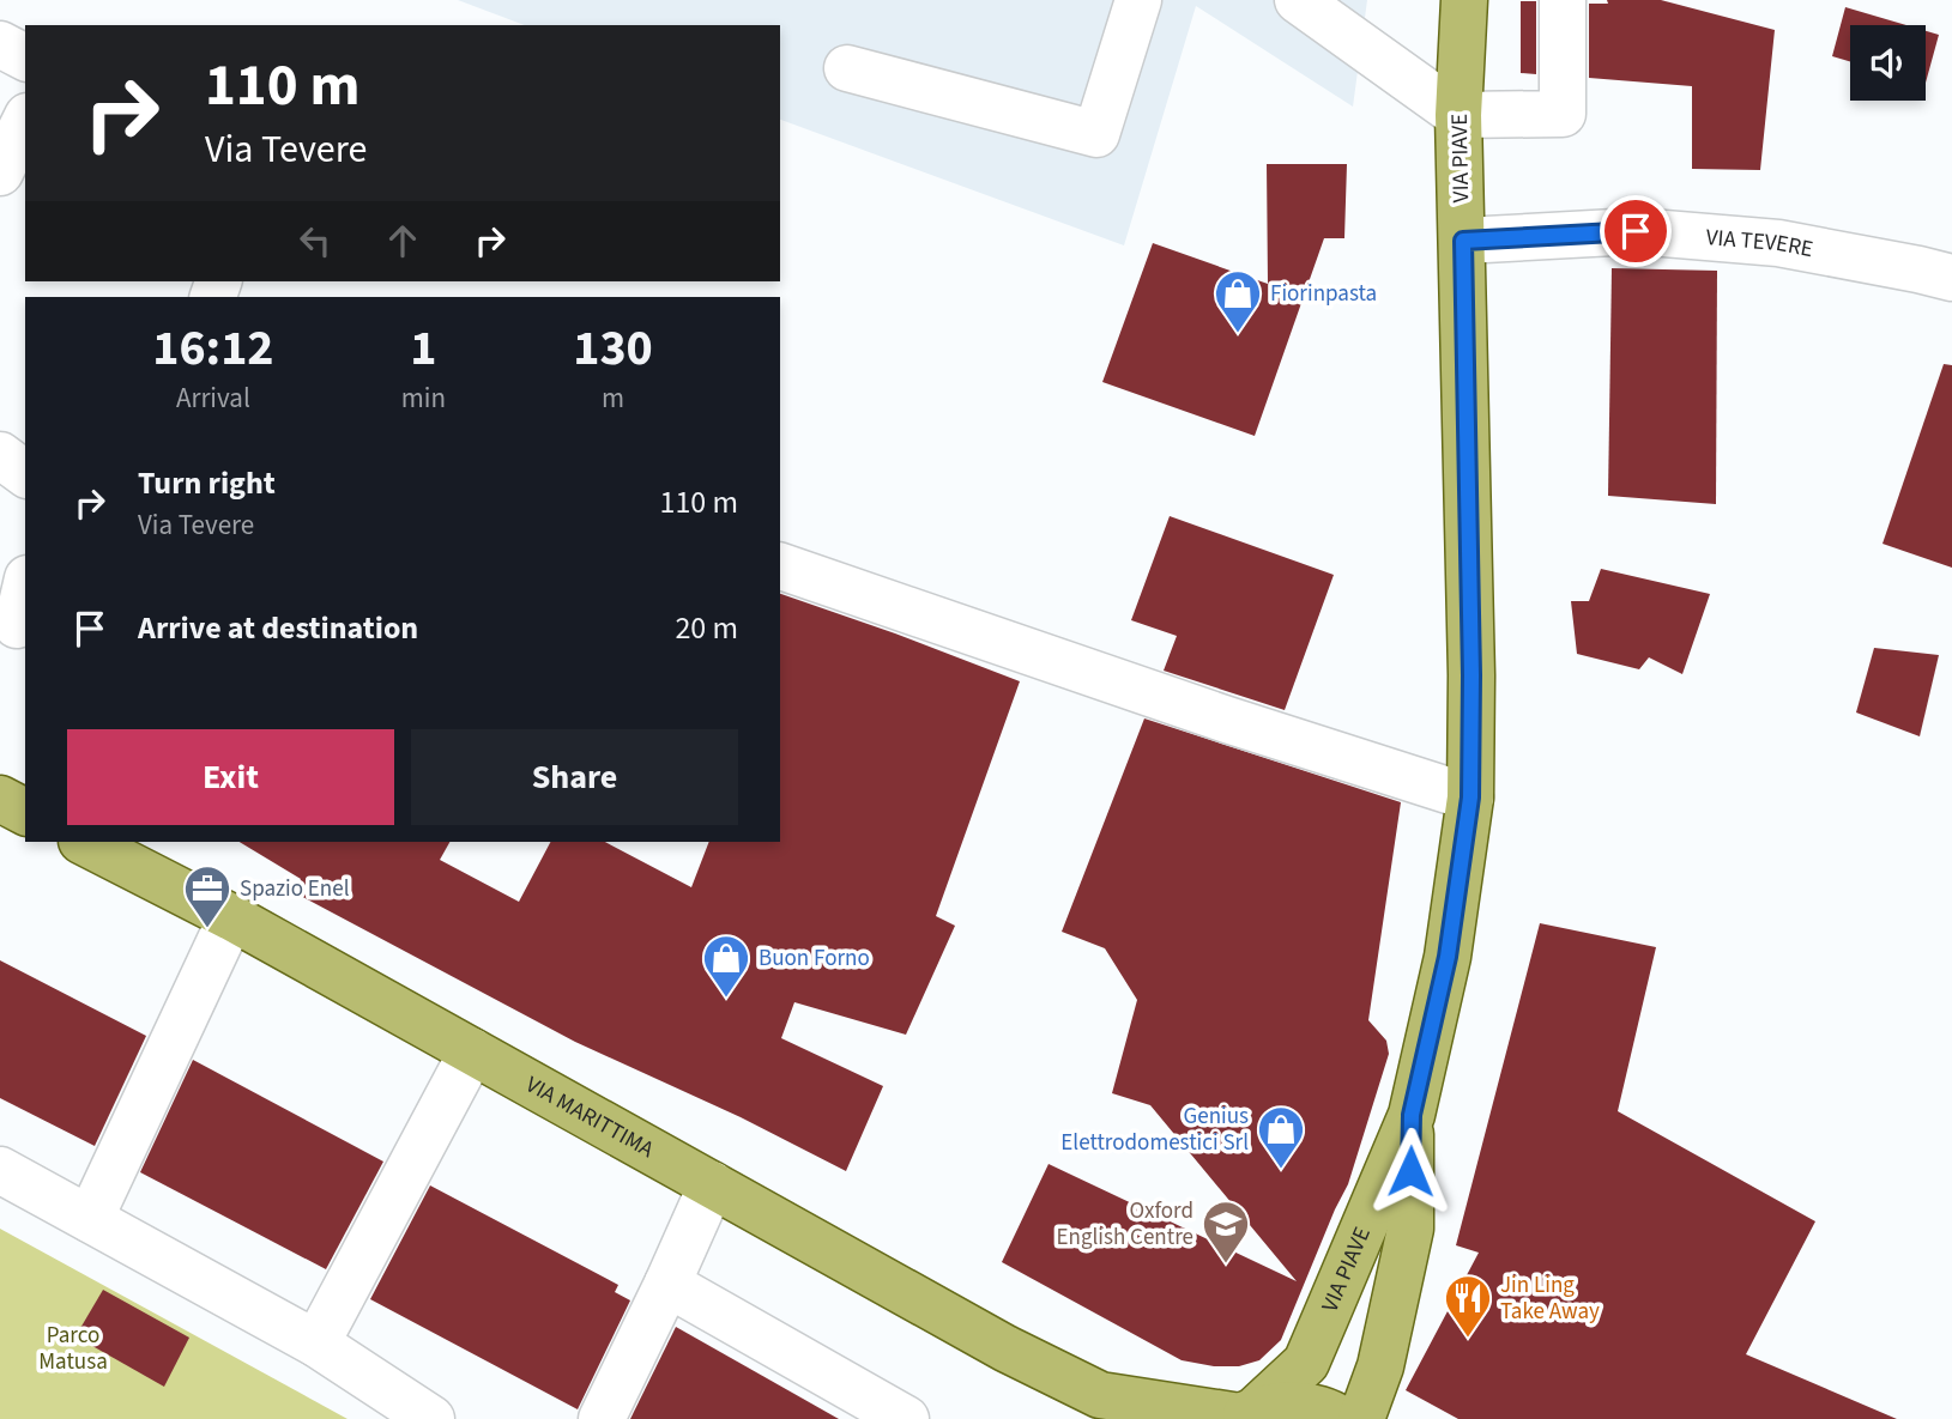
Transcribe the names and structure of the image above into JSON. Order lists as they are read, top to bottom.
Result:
{
  "streets": {
    "main road": ["VIA PIAVE", "VIA MARITTIMA"],
    "street": ["VIA TEVERE"]
  },
  "crossings": [
    ["VIA PIAVE", "VIA TEVERE"],
    ["VIA PIAVE", "VIA MARITTIMA"]
  ],
  "parks": ["Parco Matusa"],
  "places": {
    "shop": ["Fiorinpasta", "Buon Forno", "Genius Elettrodomestici Srl"],
    "office": ["Spazio Enel"],
    "school or university": ["Oxford English Centre"],
    "restaurant": ["Jin Ling Take Away"]
  },
  "page": {
    "turn": ["110 m", "Via Tevere"],
    "eta": [
      "16:12",
      "Arrival",
      "1",
      "min",
      "130",
      "m"
    ],
    "list": [
      {
        "name": "Turn right",
        "note": "Via Tevere",
        "value": "110 m"
      },
      {
        "name": "Arrive at destination",
        "value": "20 m"
      }
    ],
    "buttons": ["Exit", "Share"]
  }
}
